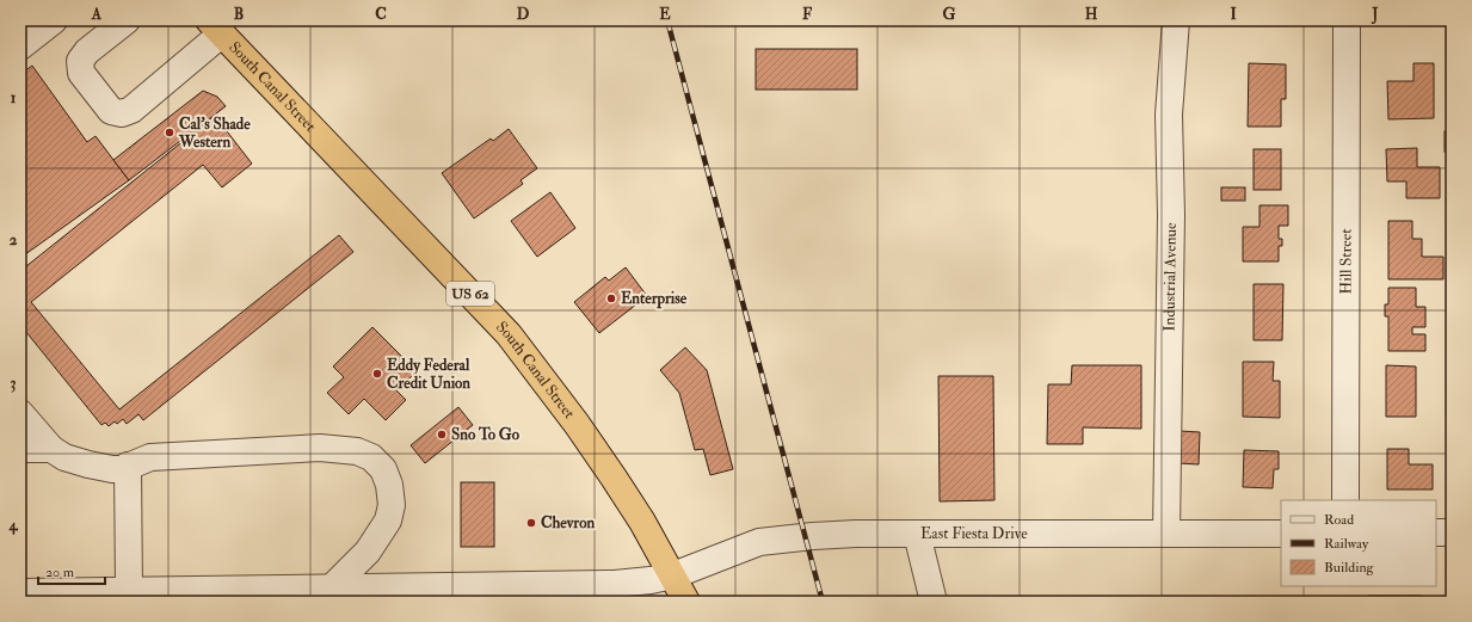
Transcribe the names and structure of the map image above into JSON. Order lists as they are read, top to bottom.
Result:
{
  "streets": {
    "highway": ["South Canal Street", "US 62"],
    "street": ["Hill Street", "Industrial Avenue", "East Fiesta Drive"]
  },
  "crossings": [
    ["South Canal Street", "East Fiesta Drive"],
    ["Industrial Avenue", "East Fiesta Drive"]
  ],
  "places": [
    "Cal's Shade Western",
    "Enterprise",
    "Eddy Federal Credit Union",
    "Sno To Go",
    "Chevron"
  ],
  "legend": ["Road", "Railway", "Building"],
  "scale_bar": "20 m",
  "grid": {
    "columns": [
      "A",
      "B",
      "C",
      "D",
      "E",
      "F",
      "G",
      "H",
      "I",
      "J"
    ],
    "rows": [
      "1",
      "2",
      "3",
      "4"
    ]
  }
}
